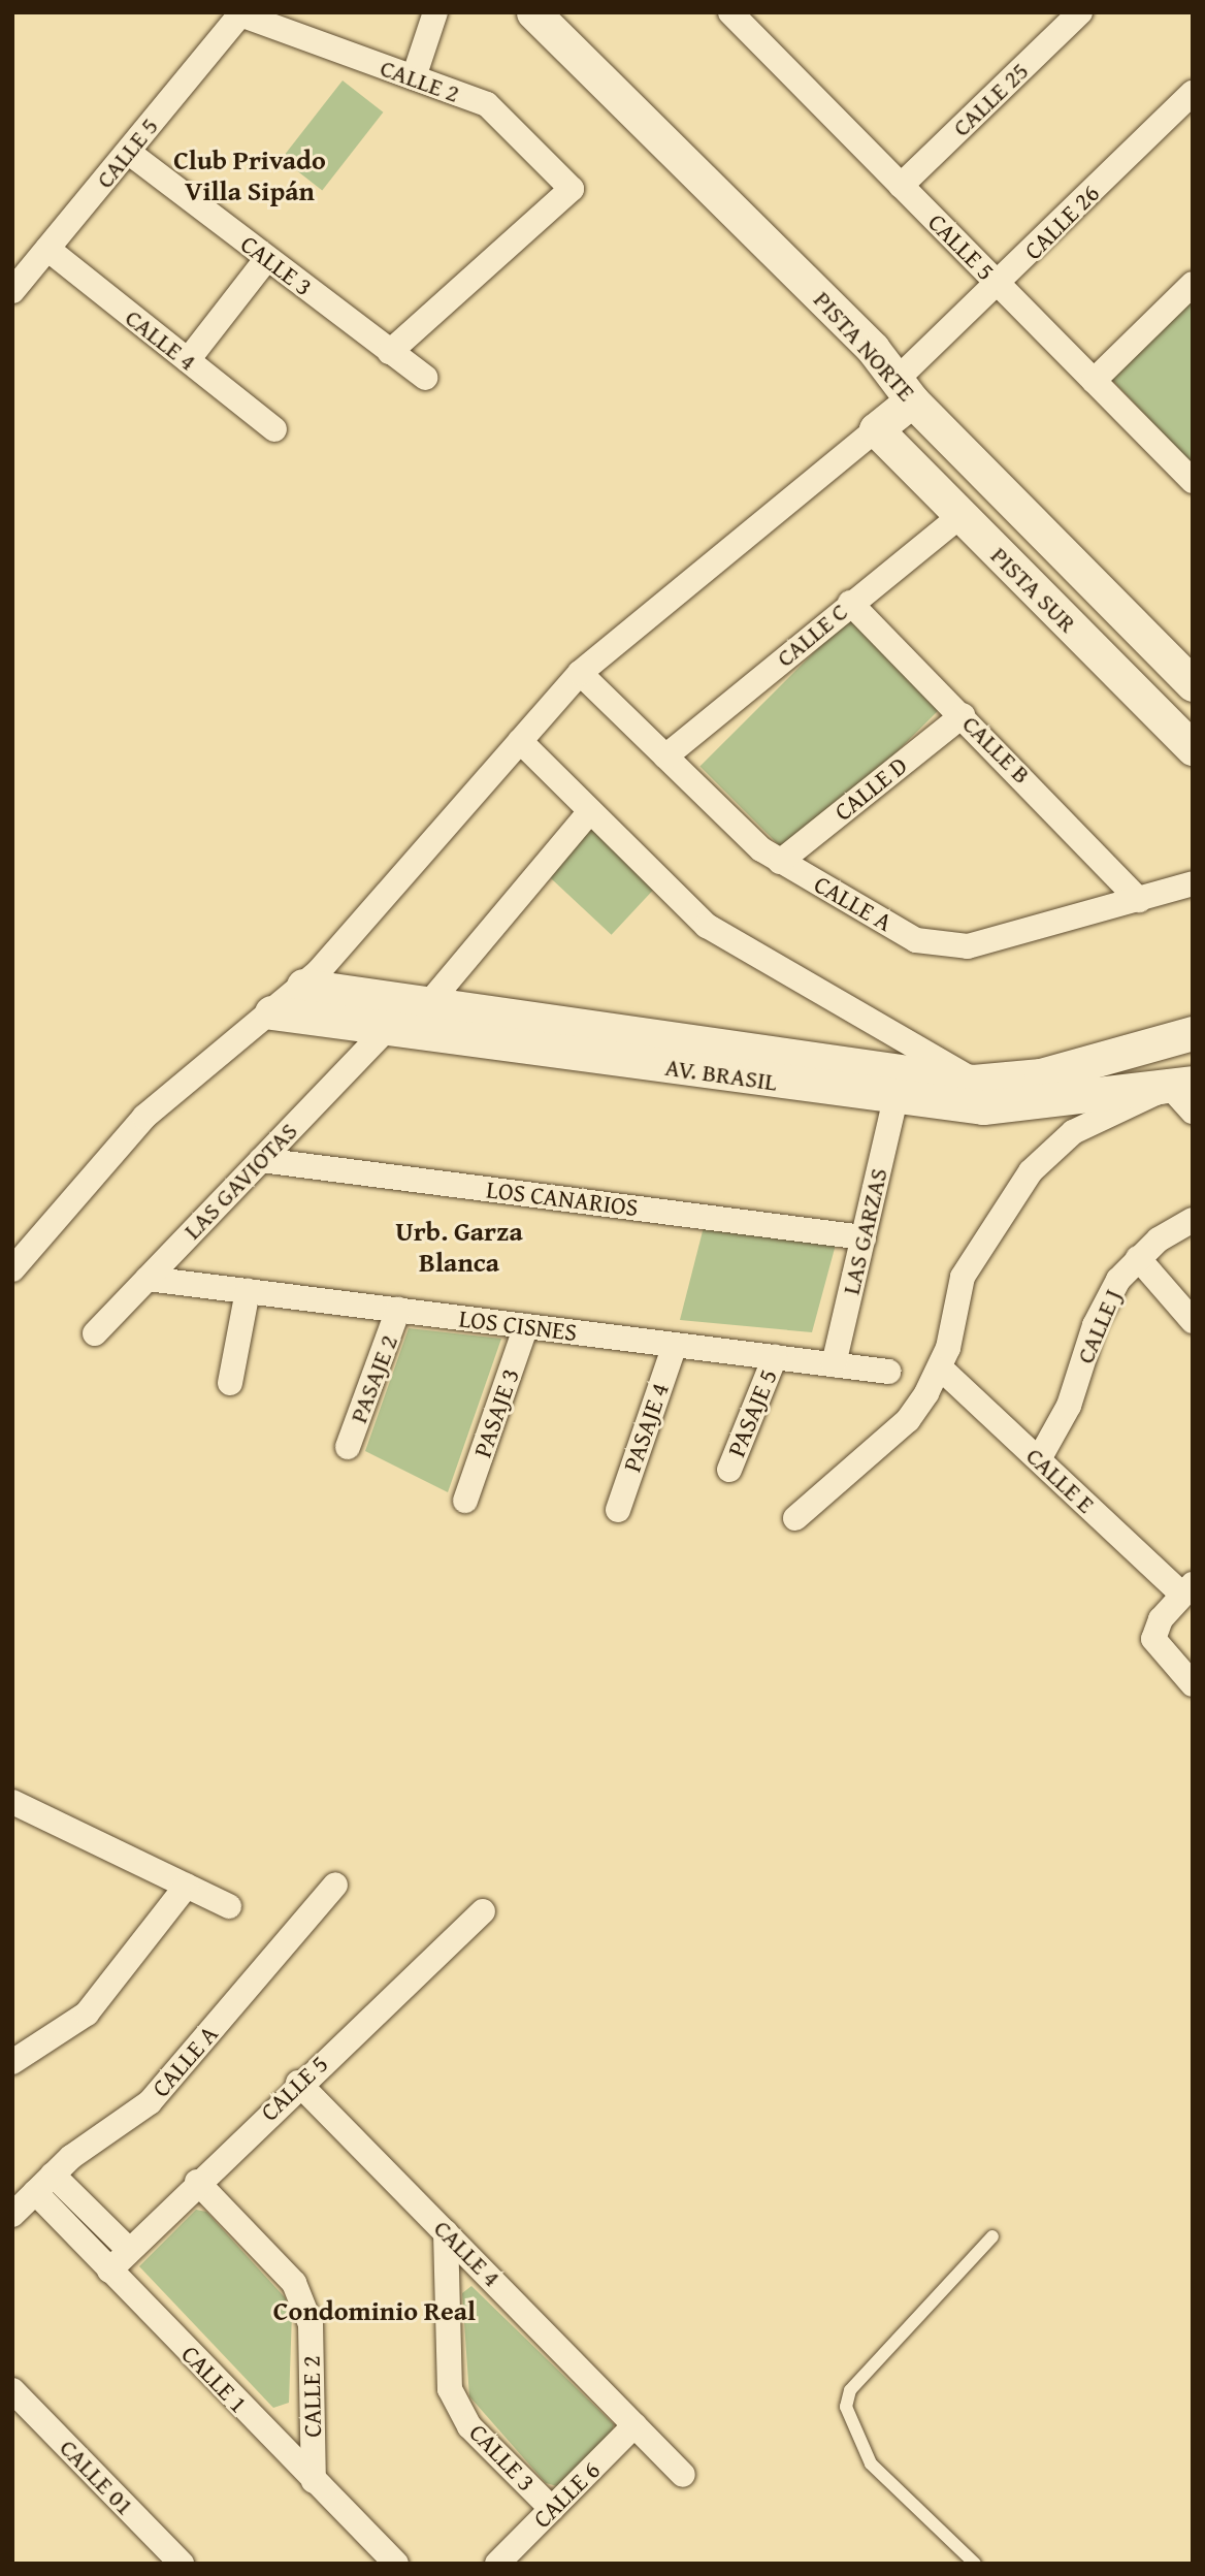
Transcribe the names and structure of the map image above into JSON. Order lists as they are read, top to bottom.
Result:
{
  "streets": {
    "street": [
      "CALLE 2",
      "CALLE 25",
      "CALLE 5",
      "CALLE 26",
      "CALLE 3",
      "CALLE 4",
      "PISTA NORTE",
      "PISTA SUR",
      "CALLE C",
      "CALLE B",
      "CALLE D",
      "CALLE A",
      "AV. BRASIL",
      "LAS GAVIOTAS",
      "LOS CANARIOS",
      "LAS GARZAS",
      "LOS CISNES",
      "CALLE J",
      "PASAJE 2",
      "PASAJE 3",
      "PASAJE 5",
      "PASAJE 4",
      "CALLE E",
      "CALLE 1",
      "CALLE 01",
      "CALLE 6"
    ]
  },
  "crossings": [
    ["CALLE 2", "CALLE 5"],
    ["CALLE 2", "CALLE 3"],
    ["CALLE 2", "CALLE 1"],
    ["CALLE 25", "CALLE 5"],
    ["CALLE 5", "CALLE 26"],
    ["CALLE 5", "CALLE 3"],
    ["CALLE 5", "CALLE 4"],
    ["CALLE 5", "CALLE 1"],
    ["CALLE 26", "PISTA NORTE"],
    ["CALLE 3", "CALLE 4"],
    ["CALLE 3", "CALLE 6"],
    ["CALLE 4", "CALLE 6"],
    ["PISTA SUR", "CALLE C"],
    ["CALLE C", "CALLE B"],
    ["CALLE C", "CALLE A"],
    ["CALLE B", "CALLE D"],
    ["CALLE B", "CALLE A"],
    ["CALLE D", "CALLE A"],
    ["CALLE A", "CALLE 1"],
    ["AV. BRASIL", "LAS GAVIOTAS"],
    ["AV. BRASIL", "LAS GARZAS"],
    ["LAS GAVIOTAS", "LOS CANARIOS"],
    ["LAS GAVIOTAS", "LOS CISNES"],
    ["LOS CANARIOS", "LAS GARZAS"],
    ["LAS GARZAS", "LOS CISNES"],
    ["LOS CISNES", "PASAJE 2"],
    ["LOS CISNES", "PASAJE 3"],
    ["LOS CISNES", "PASAJE 5"],
    ["LOS CISNES", "PASAJE 4"],
    ["CALLE J", "CALLE E"]
  ],
  "districts": ["Club Privado Villa Sipán", "Urb. Garza Blanca", "Condominio Real"]
}
